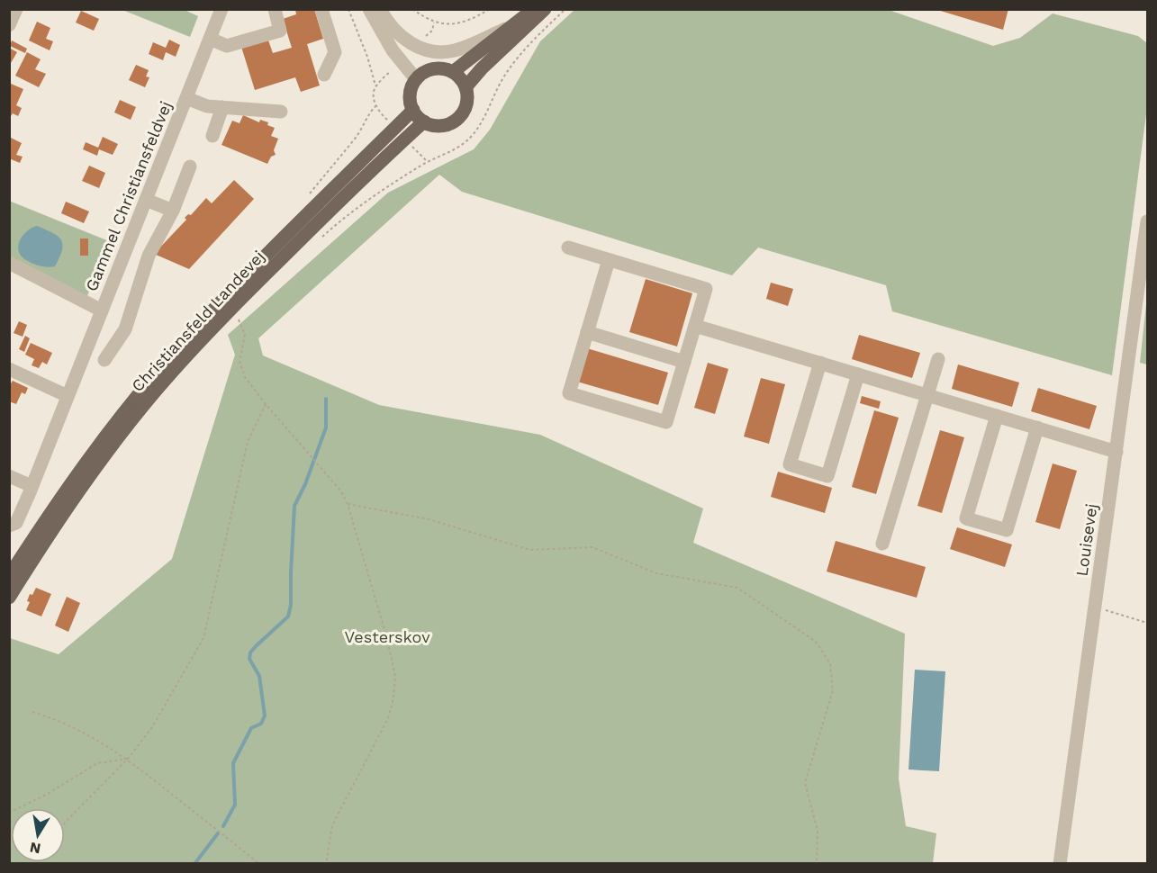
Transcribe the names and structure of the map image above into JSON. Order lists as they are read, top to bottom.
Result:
{
  "streets": {
    "main road": ["Christiansfeld Landevej"],
    "street": ["Gammel Christiansfeldvej", "Louisevej"]
  },
  "parks": ["Vesterskov"],
  "north": "bottom"
}
